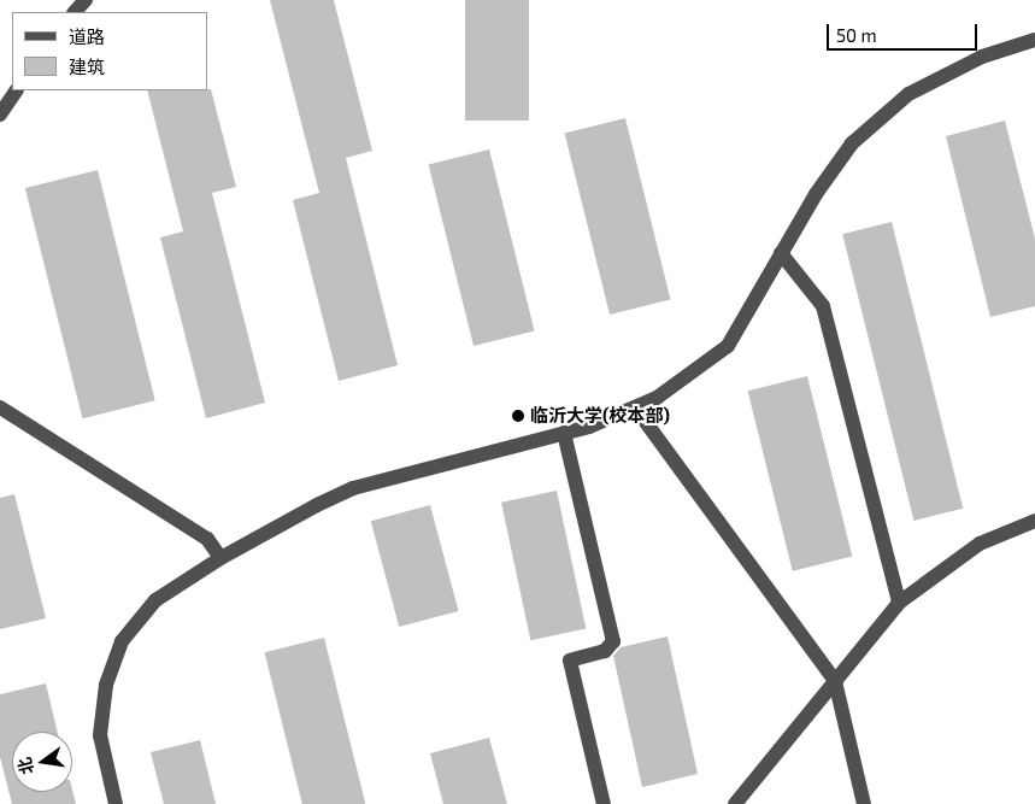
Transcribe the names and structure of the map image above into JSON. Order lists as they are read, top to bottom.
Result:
{
  "places": ["临沂大学(校本部)"],
  "legend": ["道路", "建筑"],
  "scale_bar": "50 m",
  "north": "left"
}
